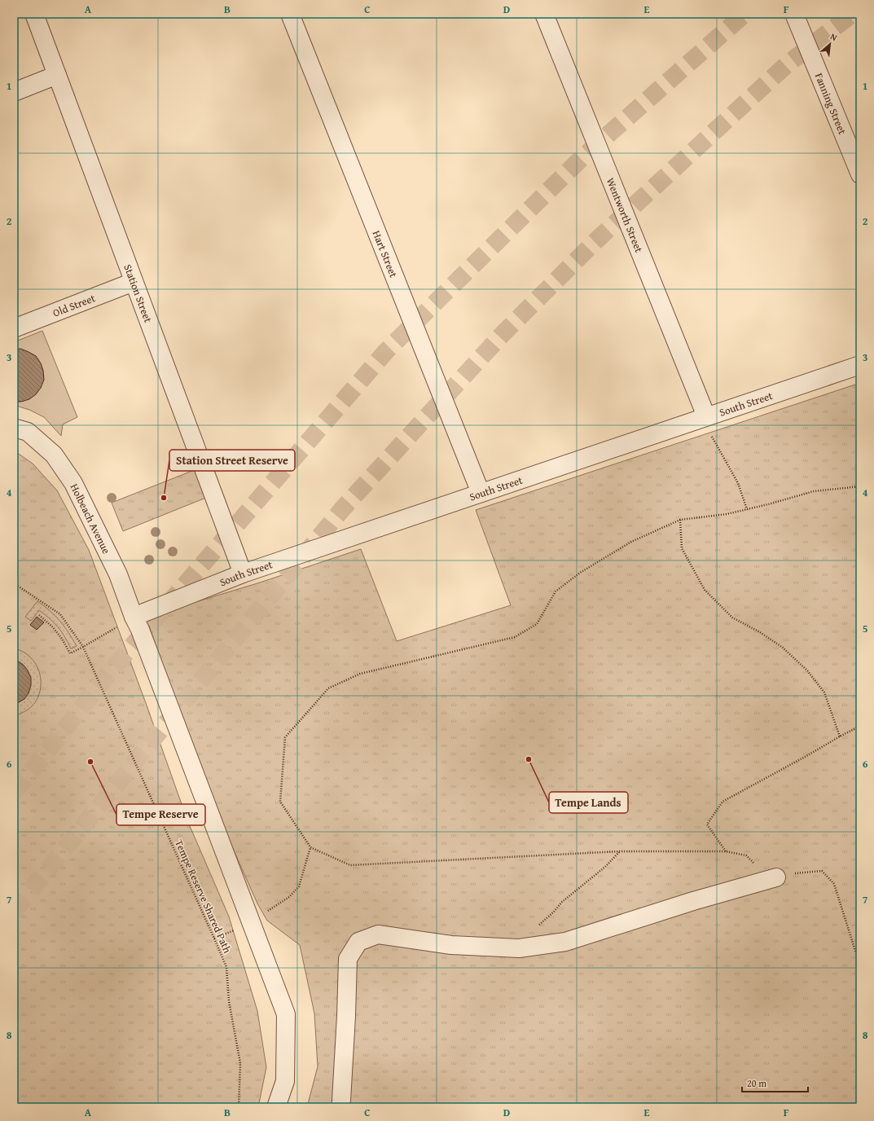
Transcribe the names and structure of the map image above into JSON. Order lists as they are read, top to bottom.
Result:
{
  "streets": {
    "street": [
      "Fanning Street",
      "Wentworth Street",
      "Hart Street",
      "Station Street",
      "Old Street",
      "South Street",
      "Holbeach Avenue"
    ],
    "path": ["Tempe Reserve Shared Path"]
  },
  "crossings": [
    ["Wentworth Street", "South Street"],
    ["Hart Street", "South Street"],
    ["Station Street", "Old Street"],
    ["Station Street", "South Street"],
    ["South Street", "Holbeach Avenue"]
  ],
  "places": ["Station Street Reserve", "Tempe Lands", "Tempe Reserve"],
  "scale_bar": "20 m",
  "north": "top right",
  "grid": {
    "columns": [
      "A",
      "B",
      "C",
      "D",
      "E",
      "F"
    ],
    "rows": [
      "1",
      "2",
      "3",
      "4",
      "5",
      "6",
      "7",
      "8"
    ]
  }
}
